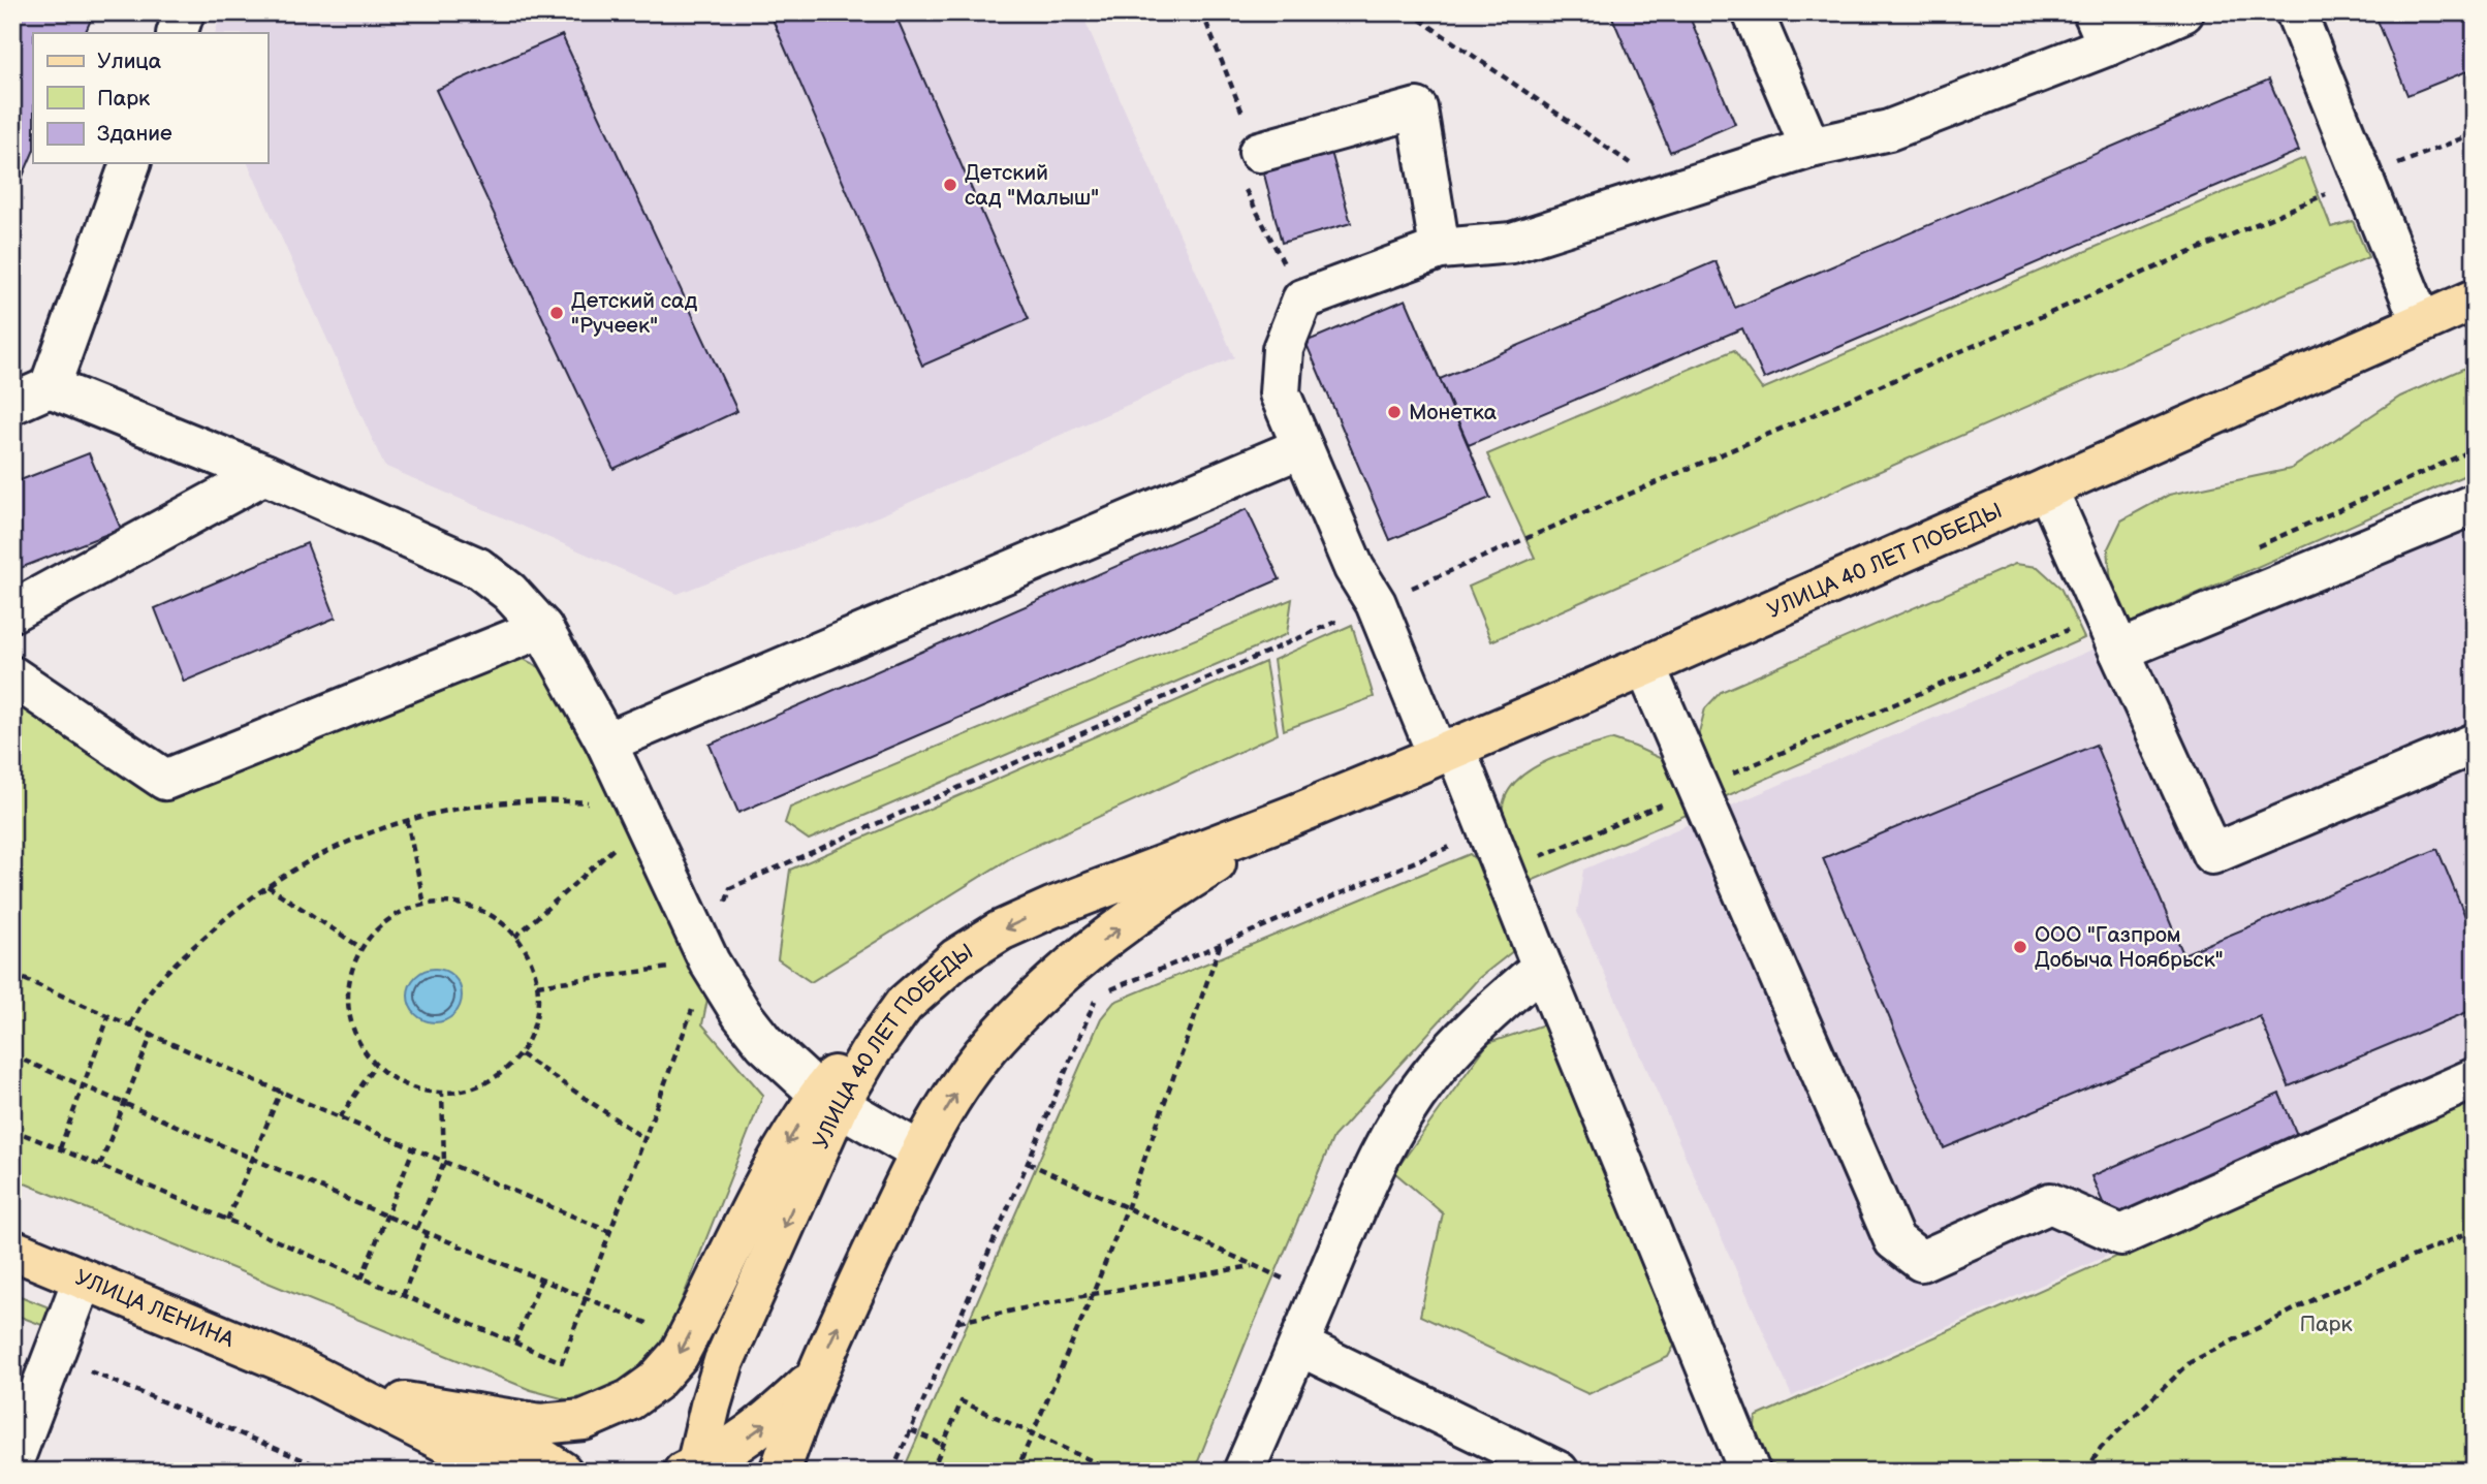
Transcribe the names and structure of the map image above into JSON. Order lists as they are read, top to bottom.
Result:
{
  "streets": {
    "main road": ["УЛИЦА 40 ЛЕТ ПОБЕДЫ", "УЛИЦА ЛЕНИНА"]
  },
  "parks": ["Парк"],
  "places": [
    "Детский сад \"Малыш\"",
    "Детский сад \"Ручеек\"",
    "Монетка",
    "ООО \"Газпром Добыча Ноябрьск\""
  ],
  "legend": ["Улица", "Парк", "Здание"]
}
